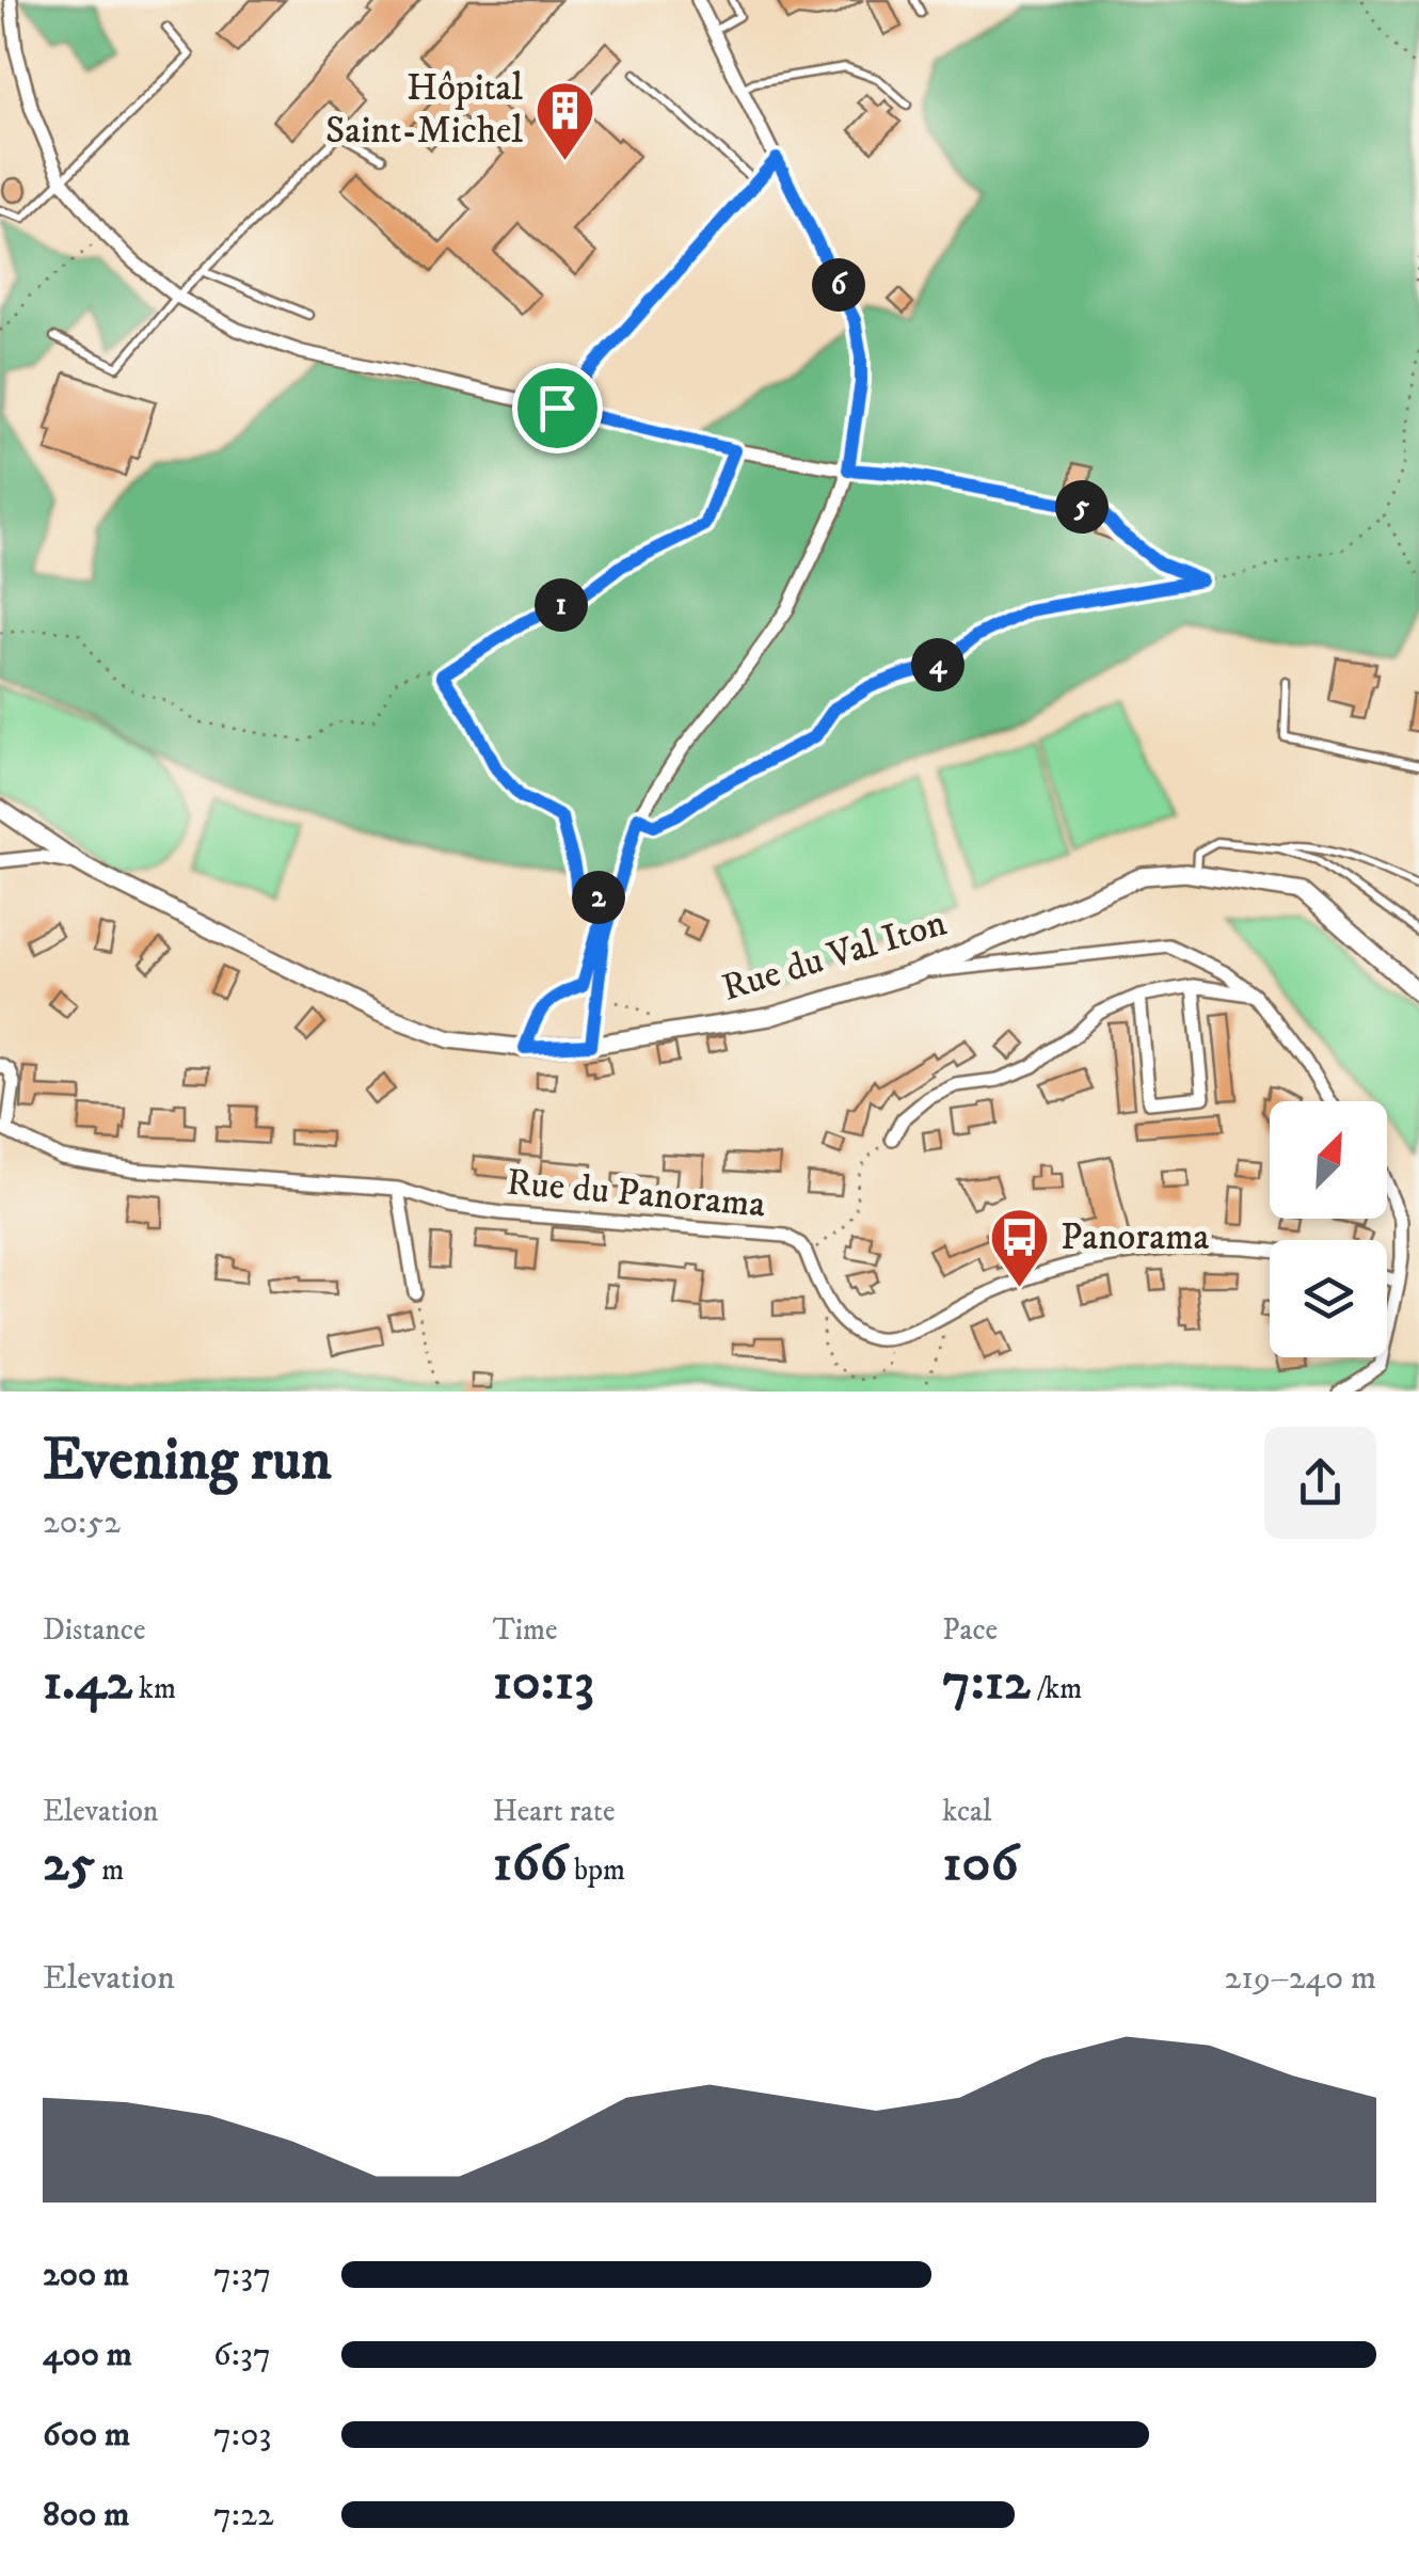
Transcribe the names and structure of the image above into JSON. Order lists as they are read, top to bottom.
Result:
{
  "streets": {
    "street": ["Rue du Val Iton", "Rue du Panorama"]
  },
  "places": {
    "building": ["Hôpital Saint-Michel"],
    "bus stop": ["Panorama"]
  },
  "north": "top right",
  "page": {
    "pins": [
      "6",
      "5",
      "1",
      "4",
      "2"
    ],
    "heading": ["Evening run", "20:52"],
    "stats": [
      ["Distance", "1.42 km"],
      ["Time", "10:13"],
      ["Pace", "7:12 /km"],
      ["Elevation", "25 m"],
      ["Heart rate", "166 bpm"],
      ["kcal", "106"]
    ],
    "chart": ["Elevation", "219–240 m"],
    "list": [
      {
        "name": "200 m",
        "note": "7:37"
      },
      {
        "name": "400 m",
        "note": "6:37"
      },
      {
        "name": "600 m",
        "note": "7:03"
      },
      {
        "name": "800 m",
        "note": "7:22"
      }
    ]
  }
}
